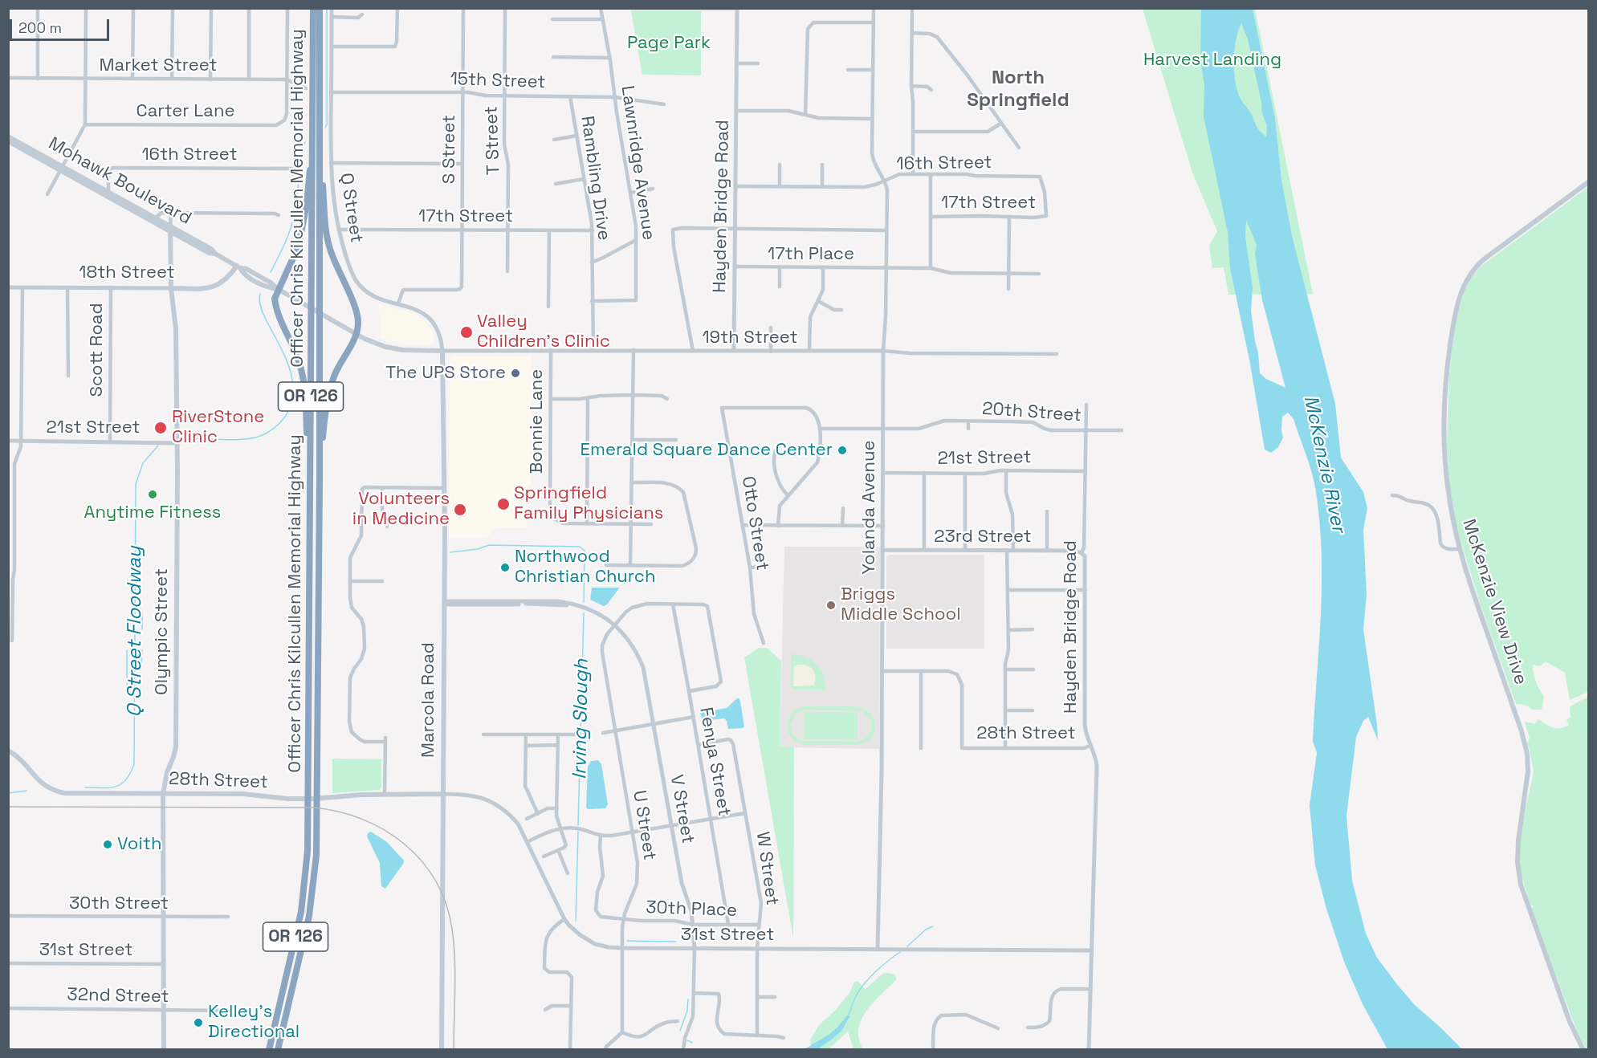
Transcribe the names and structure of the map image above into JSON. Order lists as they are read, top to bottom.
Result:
{
  "streets": {
    "highway": ["Officer Chris Kilcullen Memorial Highway", "OR 126"],
    "main road": [
      "Mohawk Boulevard",
      "18th Street",
      "McKenzie View Drive",
      "Olympic Street",
      "Marcola Road",
      "28th Street"
    ],
    "street": [
      "Market Street",
      "15th Street",
      "Carter Lane",
      "T Street",
      "S Street",
      "16th Street",
      "Lawnridge Avenue",
      "Rambling Drive",
      "17th Street",
      "Hayden Bridge Road",
      "Q Street",
      "17th Place",
      "19th Street",
      "Scott Road",
      "20th Street",
      "Bonnie Lane",
      "21st Street",
      "Yolanda Avenue",
      "Otto Street",
      "23rd Street",
      "Fenya Street",
      "V Street",
      "U Street",
      "W Street",
      "30th Street",
      "30th Place",
      "31st Street",
      "32nd Street"
    ]
  },
  "crossings": [
    ["Market Street", "Carter Lane"],
    ["15th Street", "T Street"],
    ["15th Street", "S Street"],
    ["15th Street", "Lawnridge Avenue"],
    ["15th Street", "Rambling Drive"],
    ["15th Street", "Q Street"],
    ["T Street", "17th Street"],
    ["S Street", "17th Street"],
    ["S Street", "Q Street"],
    ["16th Street", "Mohawk Boulevard"],
    ["16th Street", "17th Street"],
    ["16th Street", "Hayden Bridge Road"],
    ["16th Street", "Yolanda Avenue"],
    ["Lawnridge Avenue", "Rambling Drive"],
    ["Rambling Drive", "17th Street"],
    ["Rambling Drive", "19th Street"],
    ["Mohawk Boulevard", "Q Street"],
    ["Mohawk Boulevard", "18th Street"],
    ["Mohawk Boulevard", "19th Street"],
    ["Mohawk Boulevard", "Olympic Street"],
    ["Mohawk Boulevard", "Marcola Road"],
    ["17th Street", "Q Street"],
    ["Hayden Bridge Road", "17th Place"],
    ["Hayden Bridge Road", "19th Street"],
    ["Hayden Bridge Road", "20th Street"],
    ["Hayden Bridge Road", "21st Street"],
    ["Hayden Bridge Road", "23rd Street"],
    ["Hayden Bridge Road", "28th Street"],
    ["Hayden Bridge Road", "31st Street"],
    ["Q Street", "19th Street"],
    ["Q Street", "Marcola Road"],
    ["17th Place", "Yolanda Avenue"],
    ["18th Street", "Scott Road"],
    ["18th Street", "Olympic Street"],
    ["19th Street", "Bonnie Lane"],
    ["19th Street", "Yolanda Avenue"],
    ["19th Street", "Marcola Road"],
    ["Scott Road", "21st Street"],
    ["20th Street", "Yolanda Avenue"],
    ["20th Street", "Otto Street"],
    ["21st Street", "Yolanda Avenue"],
    ["21st Street", "Olympic Street"],
    ["Yolanda Avenue", "23rd Street"],
    ["Yolanda Avenue", "31st Street"],
    ["Olympic Street", "28th Street"],
    ["Olympic Street", "30th Street"],
    ["Olympic Street", "31st Street"],
    ["Olympic Street", "32nd Street"],
    ["Marcola Road", "28th Street"],
    ["Marcola Road", "V Street"],
    ["Marcola Road", "31st Street"],
    ["28th Street", "31st Street"],
    ["Fenya Street", "W Street"],
    ["Fenya Street", "30th Place"],
    ["V Street", "U Street"],
    ["V Street", "30th Place"],
    ["V Street", "31st Street"],
    ["U Street", "30th Place"],
    ["U Street", "31st Street"],
    ["W Street", "30th Place"],
    ["W Street", "31st Street"]
  ],
  "districts": ["North Springfield"],
  "water": ["McKenzie River", "Q Street Floodway", "Irving Slough"],
  "parks": ["Page Park", "Harvest Landing"],
  "places": [
    "Valley Children’s Clinic",
    "The UPS Store",
    "RiverStone Clinic",
    "Emerald Square Dance Center",
    "Anytime Fitness",
    "Springfield Family Physicians",
    "Volunteers in Medicine",
    "Northwood Christian Church",
    "Briggs Middle School",
    "Voith",
    "Kelley's Directional"
  ],
  "scale_bar": "200 m"
}
